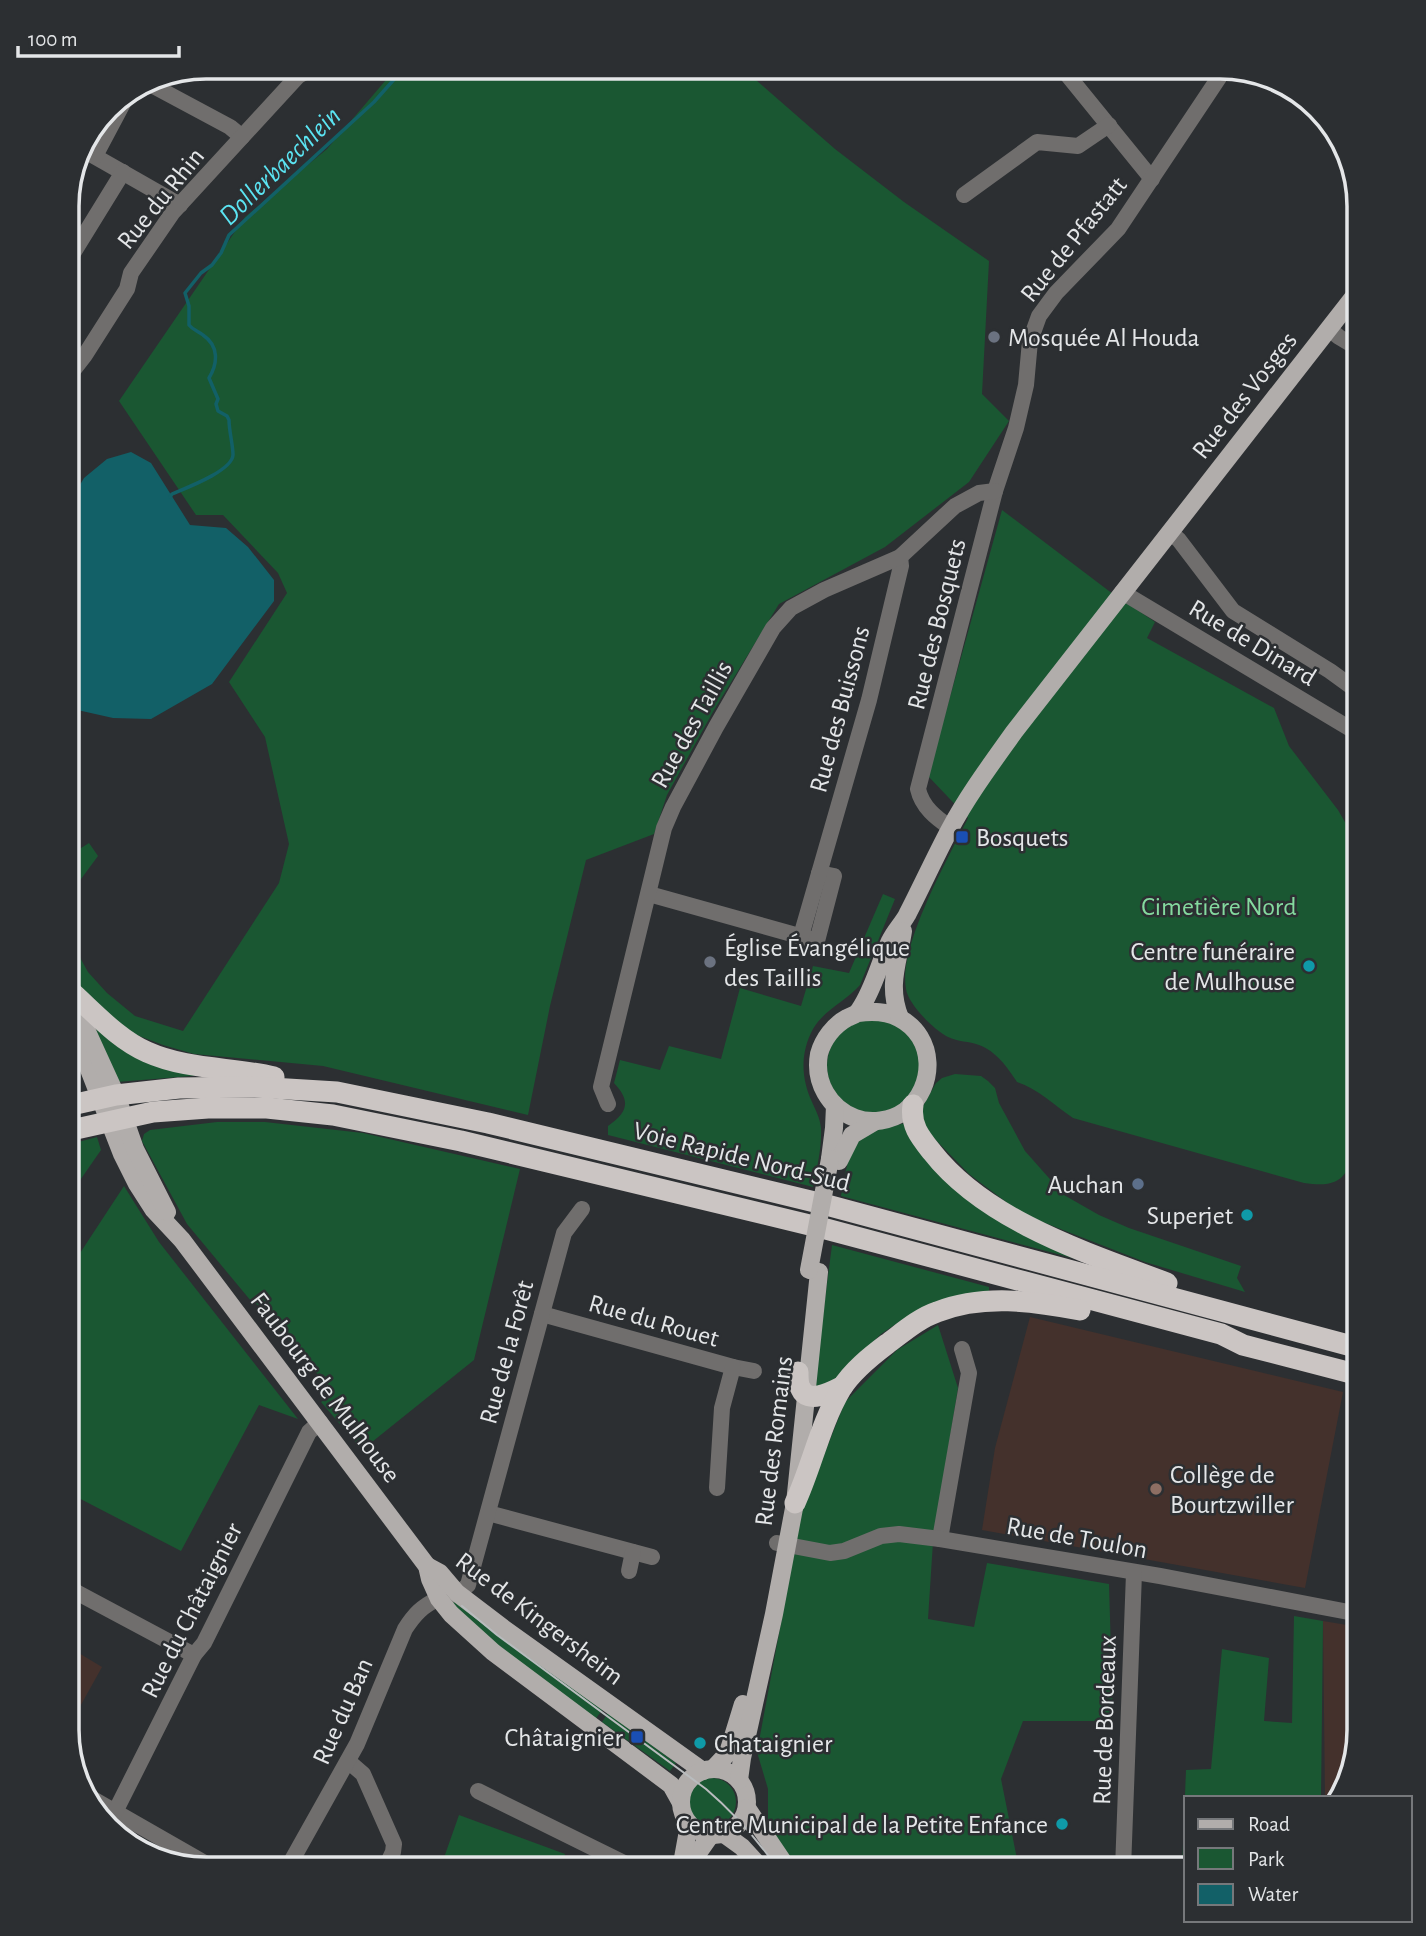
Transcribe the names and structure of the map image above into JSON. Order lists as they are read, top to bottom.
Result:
{
  "streets": {
    "highway": ["Voie Rapide Nord-Sud"],
    "main road": [
      "Rue des Vosges",
      "Faubourg de Mulhouse",
      "Rue des Romains",
      "Rue de Kingersheim"
    ],
    "street": [
      "Rue du Rhin",
      "Rue de Pfastatt",
      "Rue des Bosquets",
      "Rue de Dinard",
      "Rue des Buissons",
      "Rue des Taillis",
      "Rue du Rouet",
      "Rue de la Forêt",
      "Rue de Toulon",
      "Rue du Châtaignier",
      "Rue du Ban",
      "Rue de Bordeaux"
    ]
  },
  "crossings": [
    ["Rue de Pfastatt", "Rue des Bosquets"],
    ["Rue des Vosges", "Rue des Bosquets"],
    ["Rue des Vosges", "Rue de Dinard"],
    ["Rue des Bosquets", "Rue des Taillis"],
    ["Rue des Buissons", "Rue des Taillis"],
    ["Voie Rapide Nord-Sud", "Faubourg de Mulhouse"],
    ["Rue du Rouet", "Rue de la Forêt"],
    ["Rue de la Forêt", "Rue de Kingersheim"],
    ["Rue de la Forêt", "Rue du Ban"],
    ["Faubourg de Mulhouse", "Rue du Châtaignier"],
    ["Faubourg de Mulhouse", "Rue de Kingersheim"],
    ["Rue des Romains", "Rue de Toulon"],
    ["Rue des Romains", "Rue de Kingersheim"],
    ["Rue de Toulon", "Rue de Bordeaux"],
    ["Rue de Kingersheim", "Rue du Ban"]
  ],
  "water": ["Dollerbaechlein"],
  "parks": ["Cimetière Nord"],
  "places": {
    "other": [
      "Mosquée Al Houda",
      "Église Évangélique des Taillis",
      "Centre funéraire de Mulhouse",
      "Auchan",
      "Superjet",
      "Collège de Bourtzwiller",
      "Chataignier",
      "Centre Municipal de la Petite Enfance"
    ],
    "transit": ["Bosquets", "Châtaignier"]
  },
  "legend": ["Road", "Park", "Water"],
  "scale_bar": "100 m"
}
